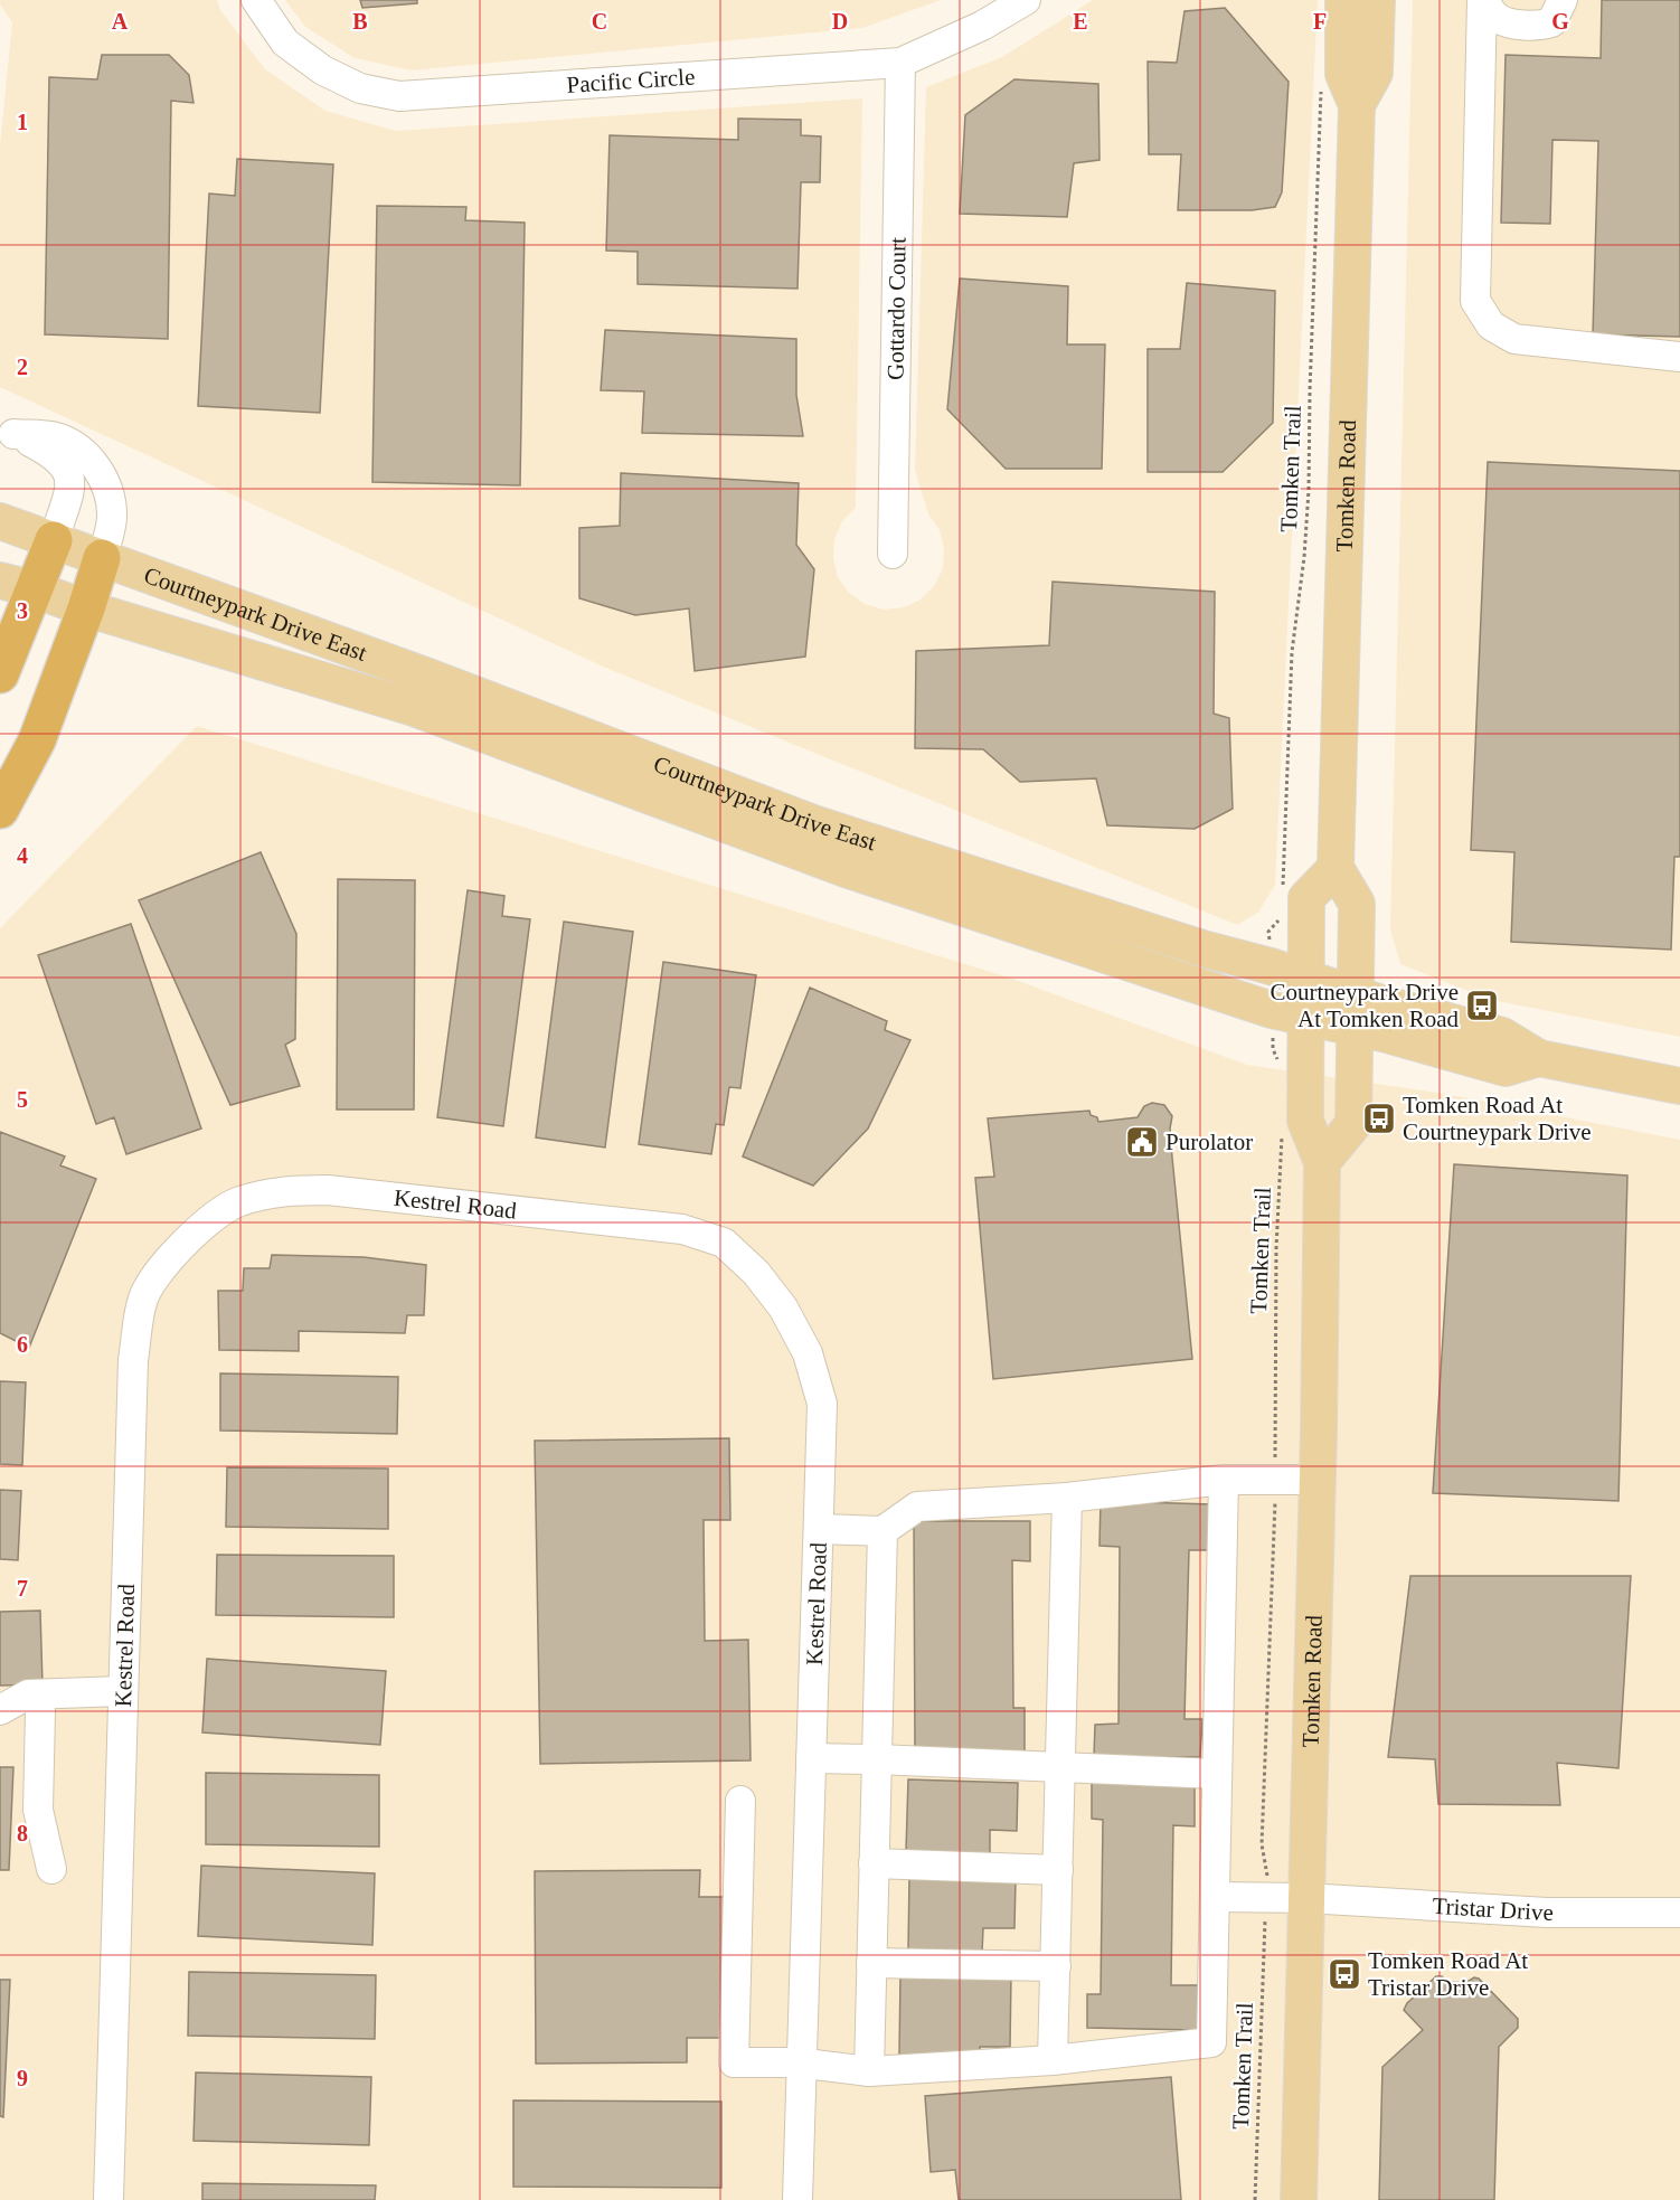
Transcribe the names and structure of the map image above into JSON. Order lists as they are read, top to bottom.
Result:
{
  "streets": {
    "main road": ["Tomken Road", "Courtneypark Drive East"],
    "street": [
      "Pacific Circle",
      "Gottardo Court",
      "Kestrel Road",
      "Tristar Drive"
    ],
    "path": ["Tomken Trail"]
  },
  "crossings": [
    ["Pacific Circle", "Gottardo Court"],
    ["Tomken Road", "Courtneypark Drive East"],
    ["Tomken Road", "Tristar Drive"]
  ],
  "places": {
    "bus stop": ["Courtneypark Drive At Tomken Road", "Tomken Road At Courtneypark Drive", "Tomken Road At Tristar Drive"],
    "public building": ["Purolator"]
  },
  "grid": {
    "columns": [
      "A",
      "B",
      "C",
      "D",
      "E",
      "F",
      "G"
    ],
    "rows": [
      "1",
      "2",
      "3",
      "4",
      "5",
      "6",
      "7",
      "8",
      "9"
    ]
  }
}
